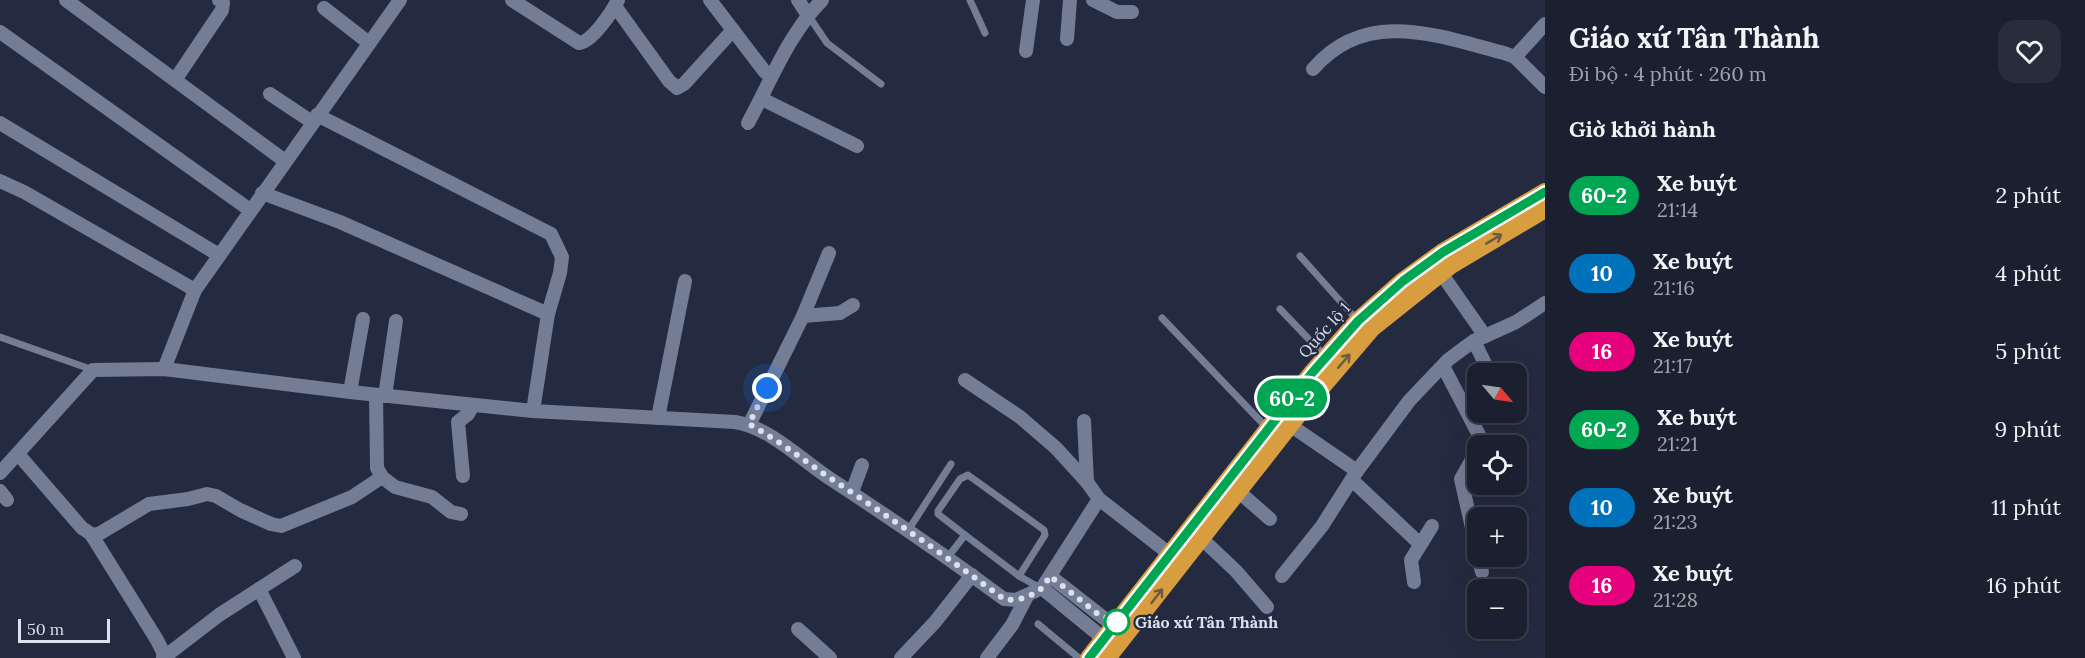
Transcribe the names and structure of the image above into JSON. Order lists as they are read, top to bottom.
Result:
{
  "streets": {
    "highway": ["Quốc lộ 1"]
  },
  "places": ["Giáo xứ Tân Thành"],
  "lines": ["bus line 60-2"],
  "scale_bar": "50 m",
  "north": "bottom right",
  "page": {
    "on_map": "60-2",
    "heading": [
      ["Giáo xứ Tân Thành", "Đi bộ · 4 phút · 260 m"],
      "Giờ khởi hành"
    ],
    "list": [
      {
        "mark": "60-2",
        "name": "Xe buýt",
        "note": "21:14",
        "value": "2 phút"
      },
      {
        "mark": "10",
        "name": "Xe buýt",
        "note": "21:16",
        "value": "4 phút"
      },
      {
        "mark": "16",
        "name": "Xe buýt",
        "note": "21:17",
        "value": "5 phút"
      },
      {
        "mark": "60-2",
        "name": "Xe buýt",
        "note": "21:21",
        "value": "9 phút"
      },
      {
        "mark": "10",
        "name": "Xe buýt",
        "note": "21:23",
        "value": "11 phút"
      },
      {
        "mark": "16",
        "name": "Xe buýt",
        "note": "21:28",
        "value": "16 phút"
      }
    ],
    "map_buttons": ["+", "−"],
    "scale": "50 m"
  }
}
